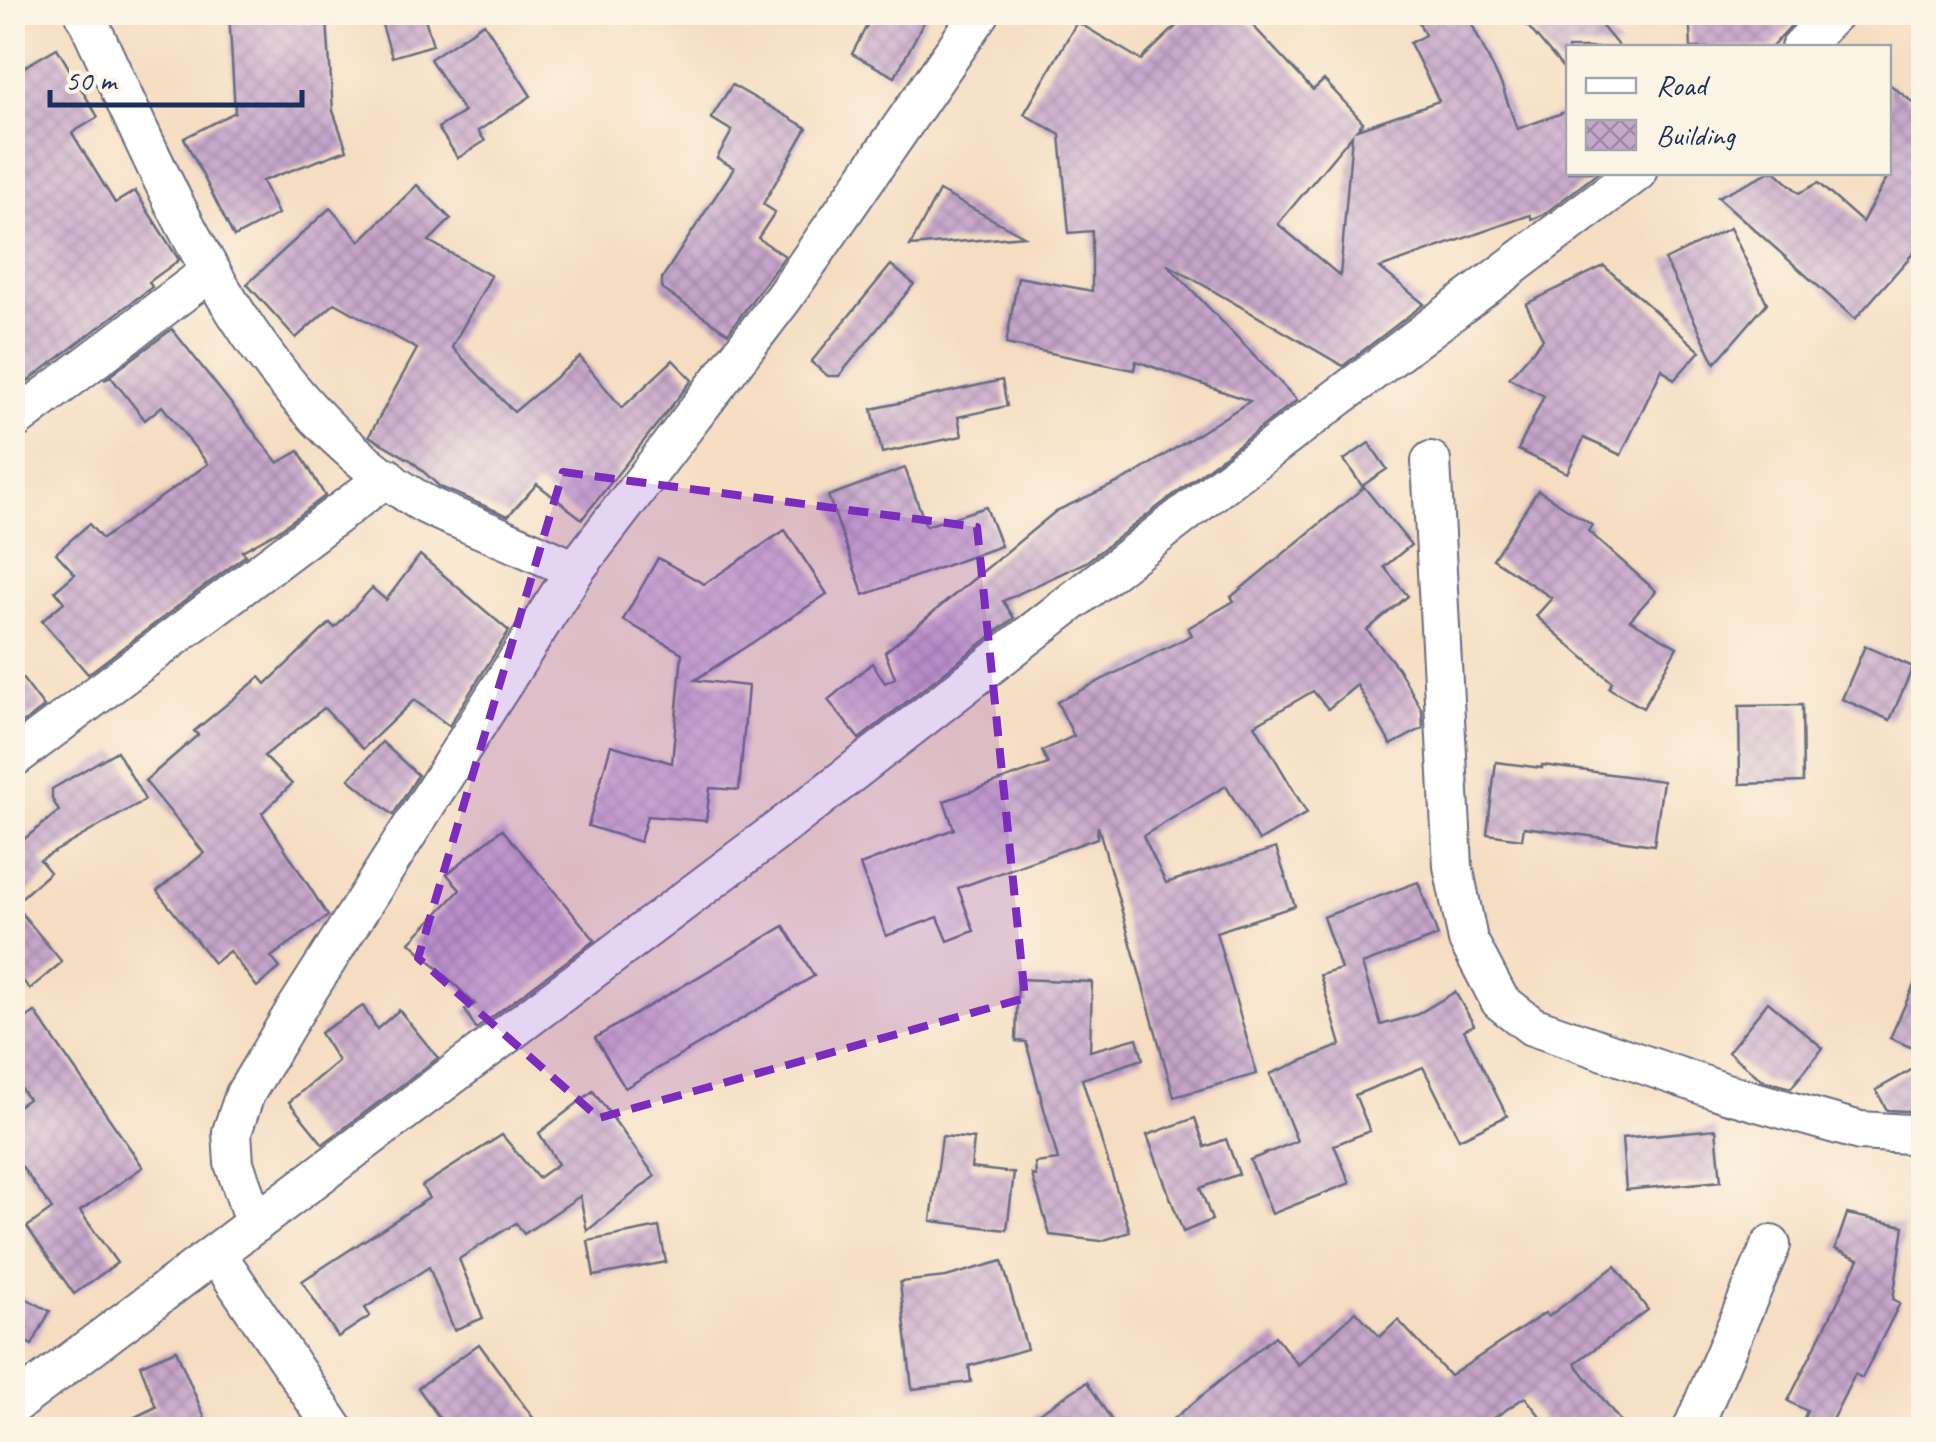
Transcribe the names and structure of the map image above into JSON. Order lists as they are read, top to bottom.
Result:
{
  "legend": ["Road", "Building"],
  "scale_bar": "50 m"
}
